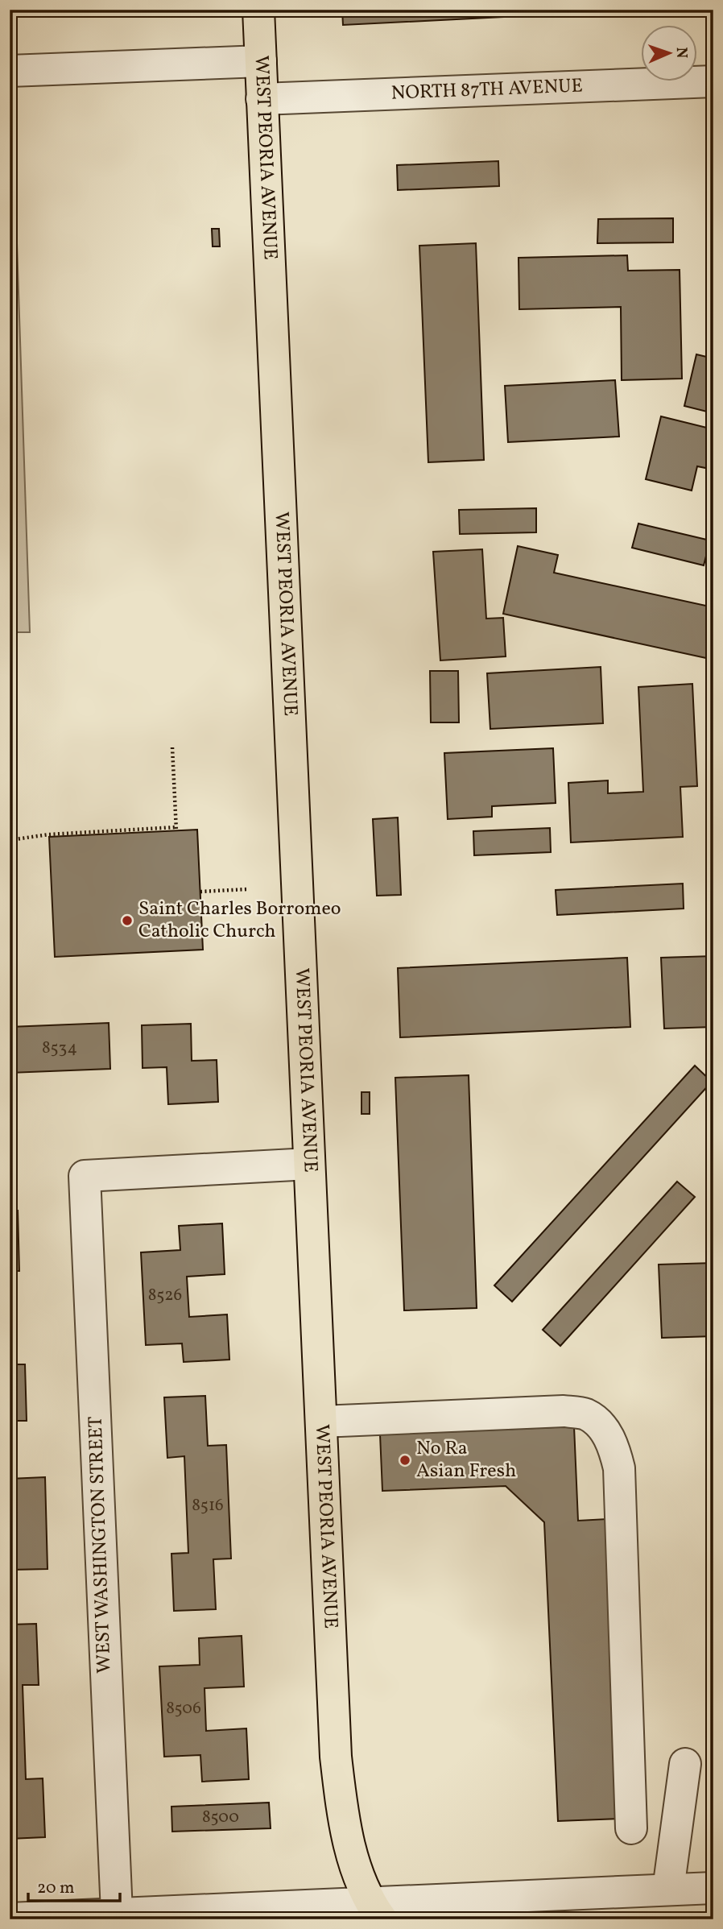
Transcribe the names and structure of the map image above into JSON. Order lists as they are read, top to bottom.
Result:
{
  "streets": {
    "main road": ["WEST PEORIA AVENUE"],
    "street": ["NORTH 87TH AVENUE", "WEST WASHINGTON STREET"]
  },
  "crossings": [
    ["NORTH 87TH AVENUE", "WEST PEORIA AVENUE"],
    ["WEST PEORIA AVENUE", "WEST WASHINGTON STREET"]
  ],
  "places": ["Saint Charles Borromeo Catholic Church", "No Ra Asian Fresh"],
  "house_numbers": [
    "8534",
    "8526",
    "8516",
    "8506",
    "8500"
  ],
  "scale_bar": "20 m",
  "north": "right"
}
